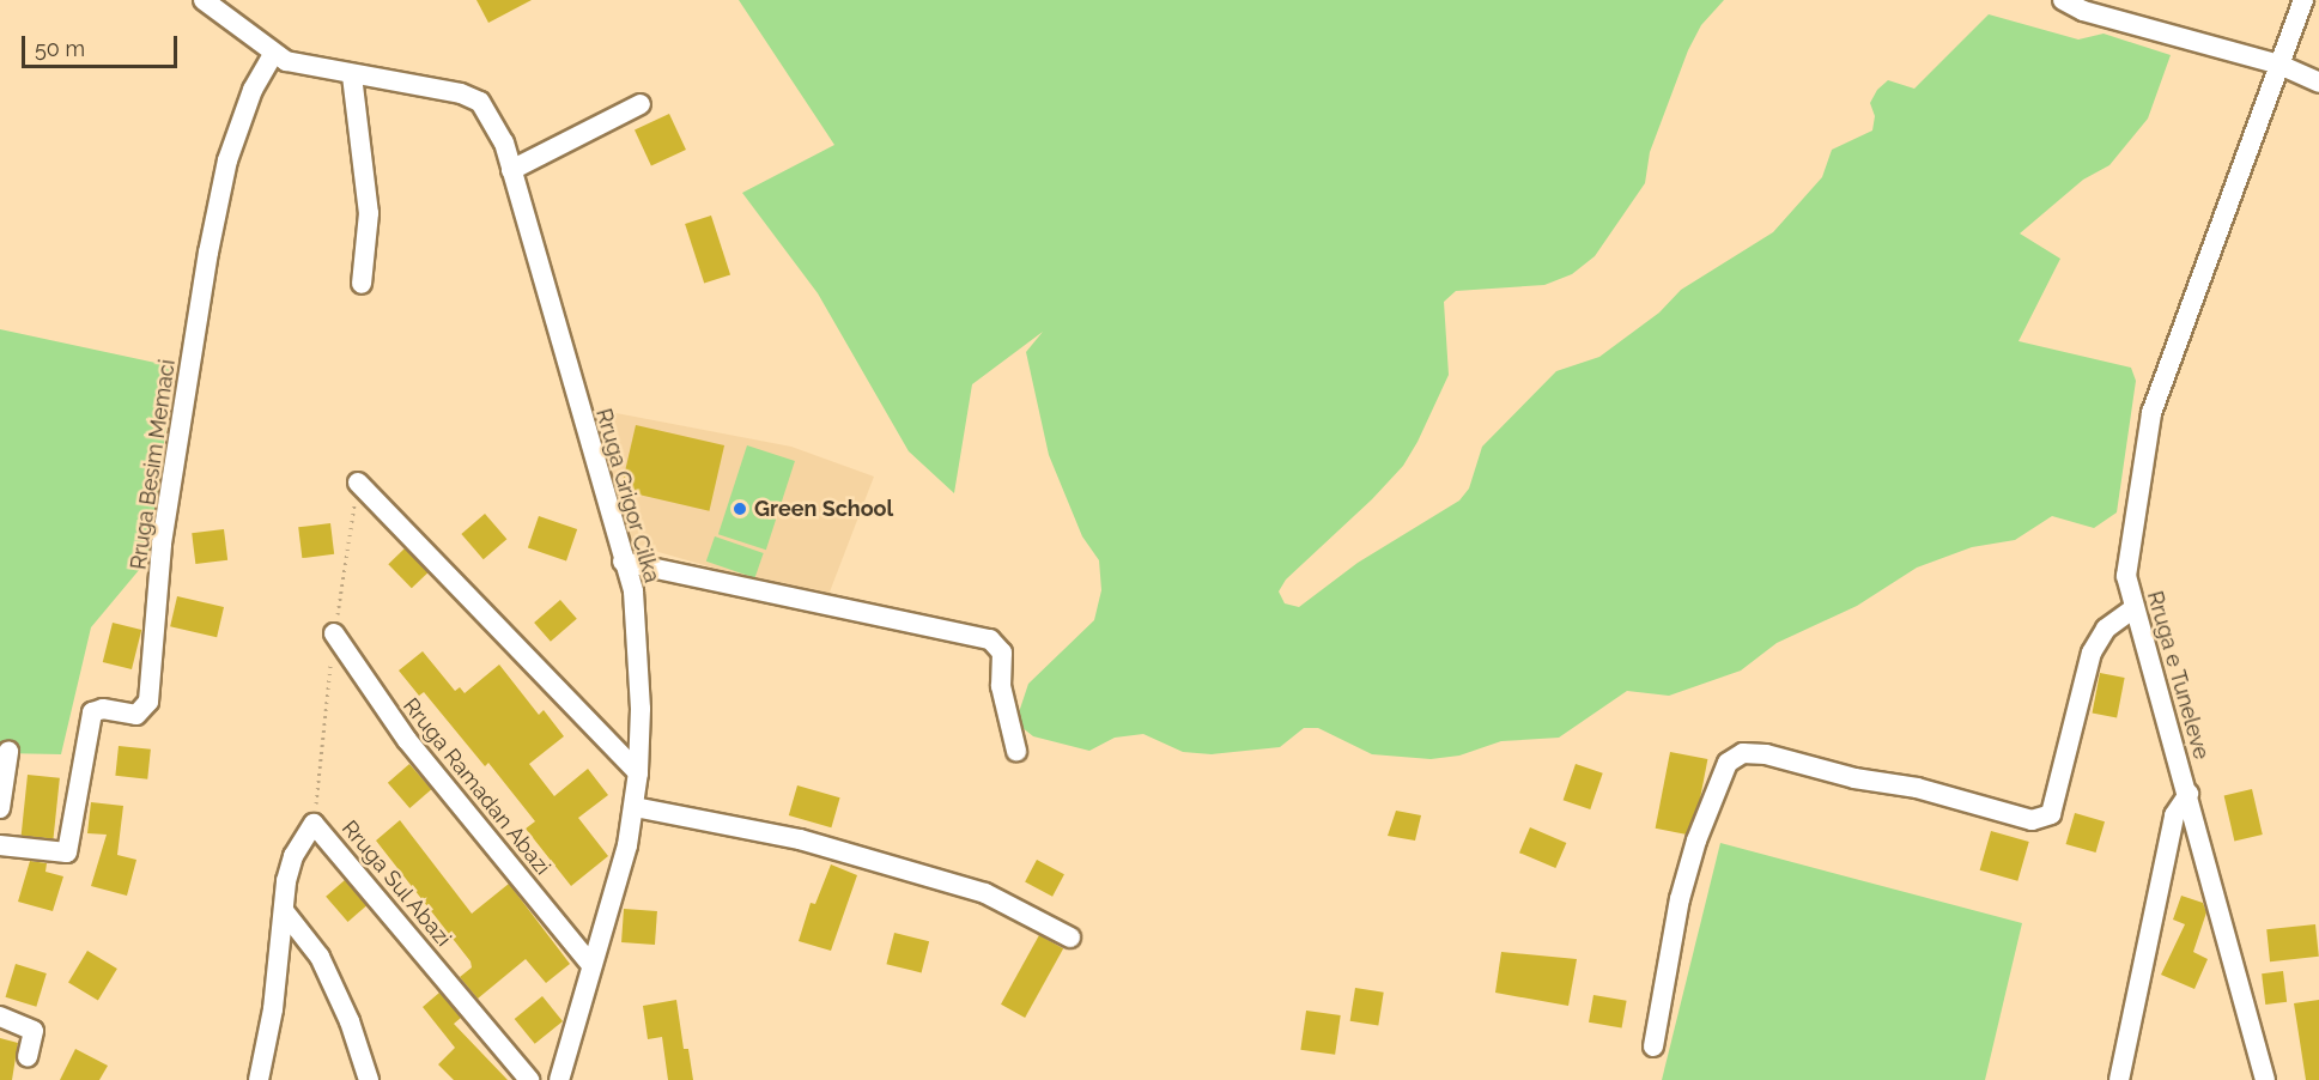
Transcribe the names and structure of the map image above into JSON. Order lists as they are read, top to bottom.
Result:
{
  "streets": {
    "street": [
      "Rruga Besim Memaci",
      "Rruga Grigor Cilka",
      "Rruga e Tuneleve",
      "Rruga Ramadan Abazi",
      "Rruga Sul Abazi"
    ]
  },
  "crossings": [
    ["Rruga Grigor Cilka", "Rruga Ramadan Abazi"]
  ],
  "places": ["Green School"],
  "scale_bar": "50 m"
}
